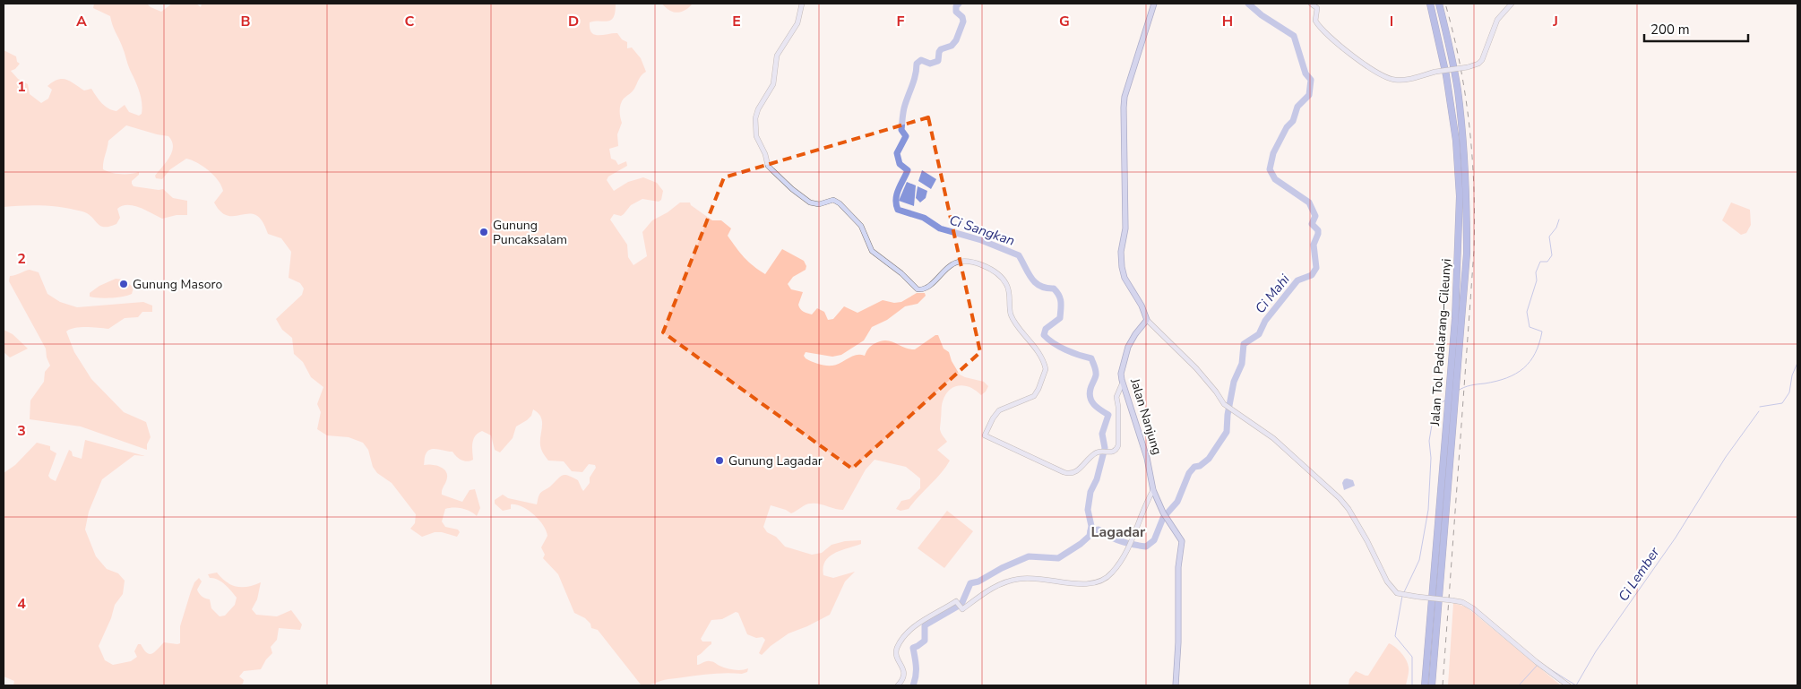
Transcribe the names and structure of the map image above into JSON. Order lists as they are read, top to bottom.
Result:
{
  "streets": {
    "highway": ["Jalan Tol Padalarang–Cileunyi"],
    "main road": ["Jalan Nanjung"]
  },
  "districts": ["Lagadar"],
  "water": ["Ci Sangkan", "Ci Mahi", "Ci Lember"],
  "places": ["Gunung Puncaksalam", "Gunung Masoro", "Gunung Lagadar"],
  "scale_bar": "200 m",
  "grid": {
    "columns": [
      "A",
      "B",
      "C",
      "D",
      "E",
      "F",
      "G",
      "H",
      "I",
      "J"
    ],
    "rows": [
      "1",
      "2",
      "3",
      "4"
    ]
  }
}
